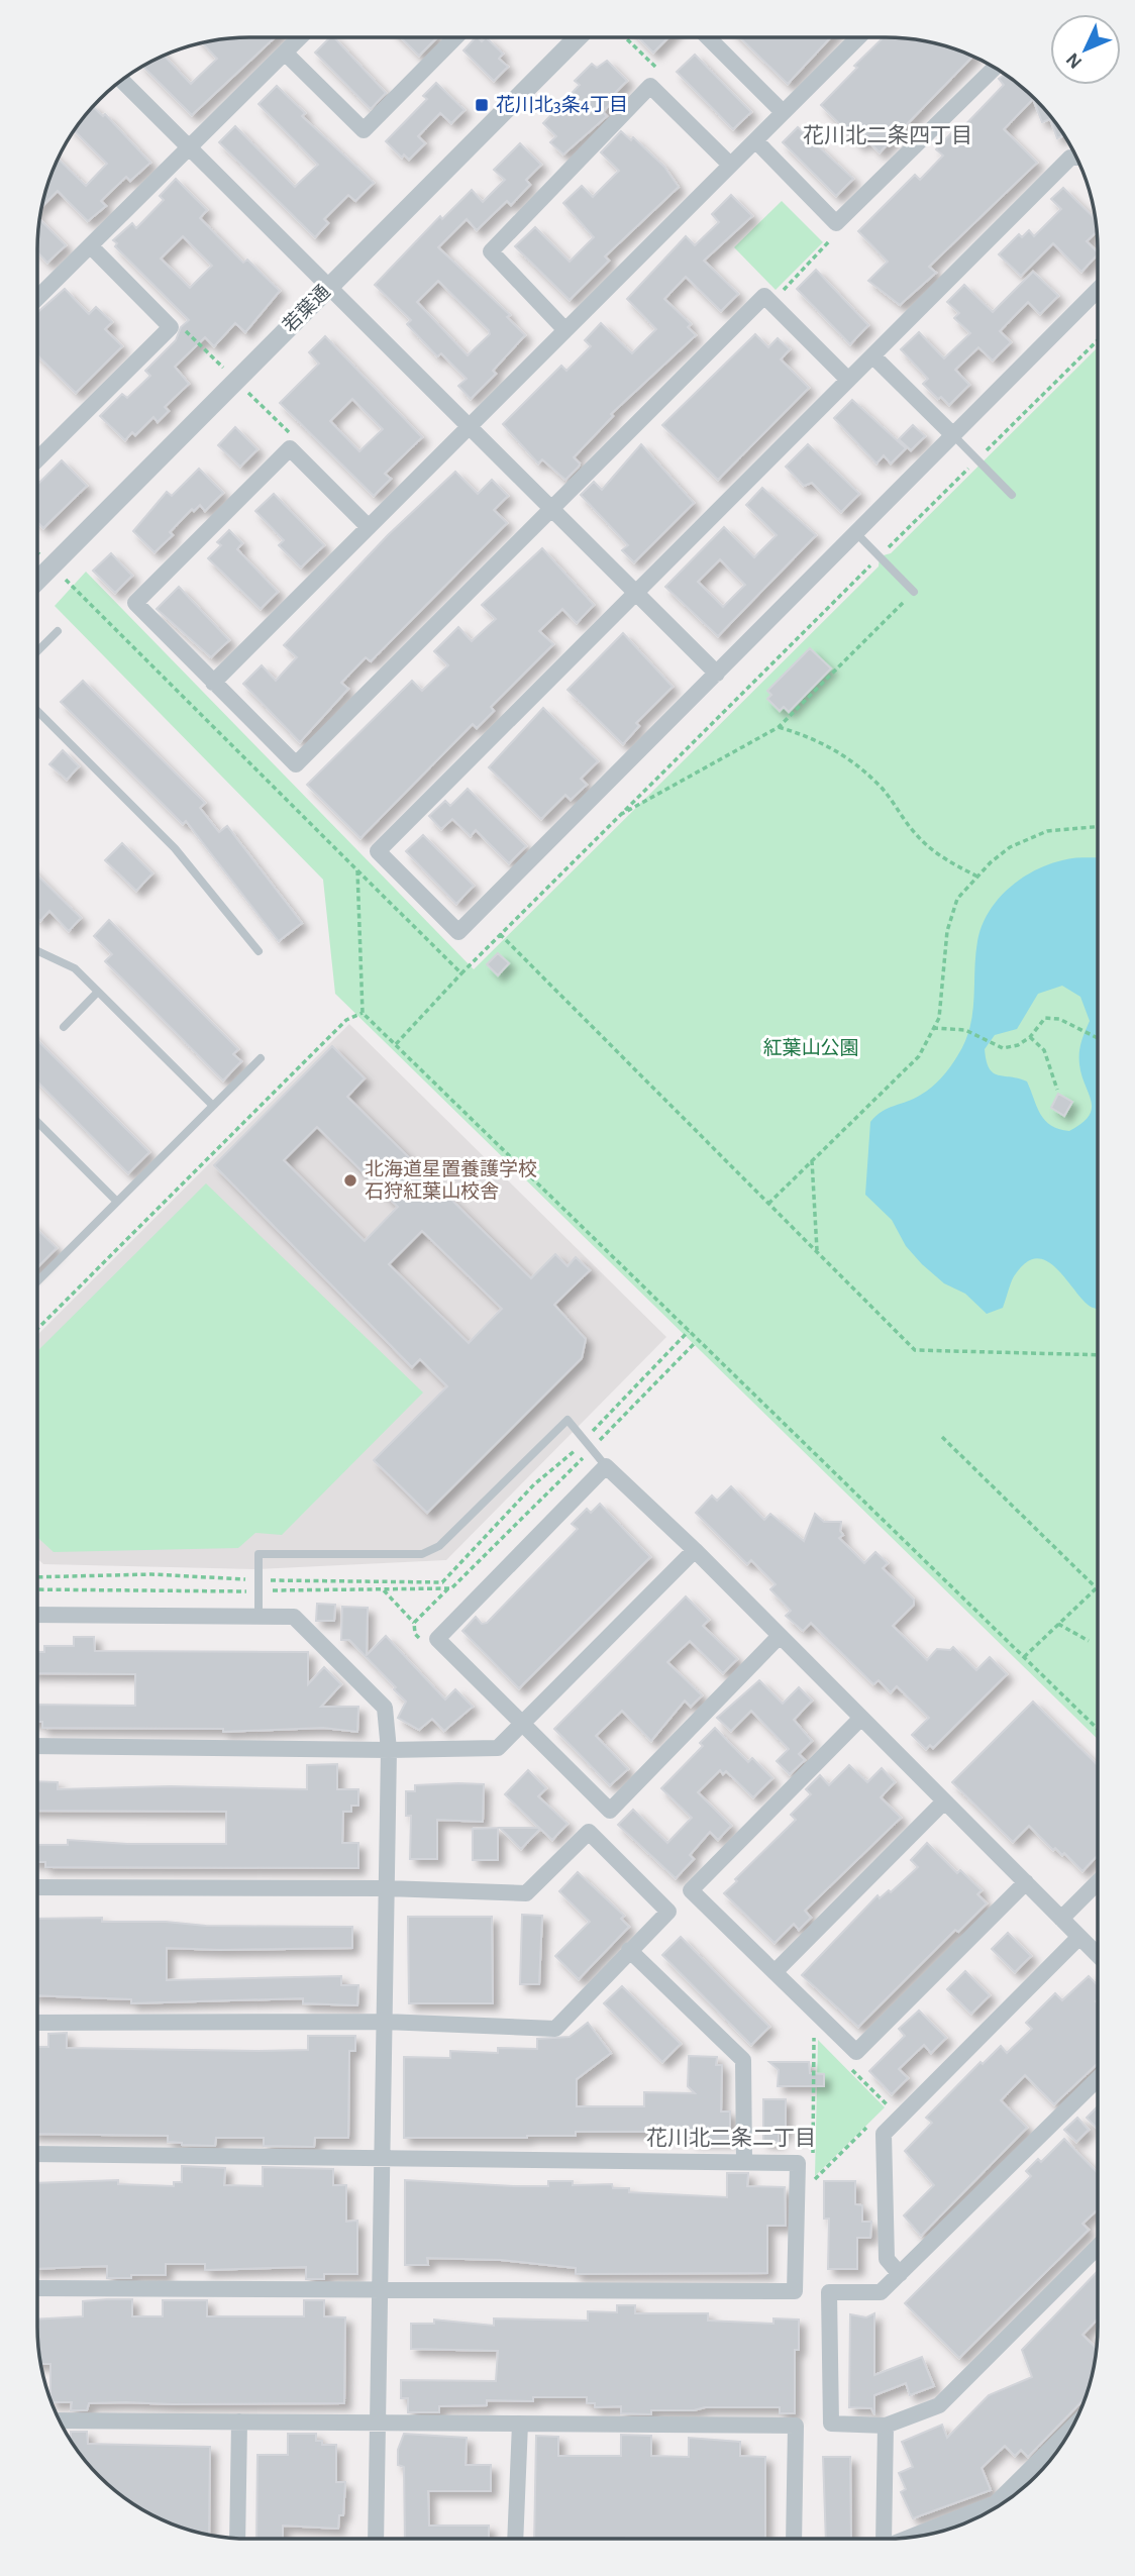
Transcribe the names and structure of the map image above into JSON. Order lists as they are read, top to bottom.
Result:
{
  "streets": {
    "street": ["若葉通"]
  },
  "districts": ["花川北二条四丁目", "花川北二条二丁目"],
  "parks": ["紅葉山公園"],
  "places": {
    "transit": ["花川北3条4丁目"],
    "other": ["北海道星置養護学校 石狩紅葉山校舎"]
  },
  "north": "bottom left"
}
